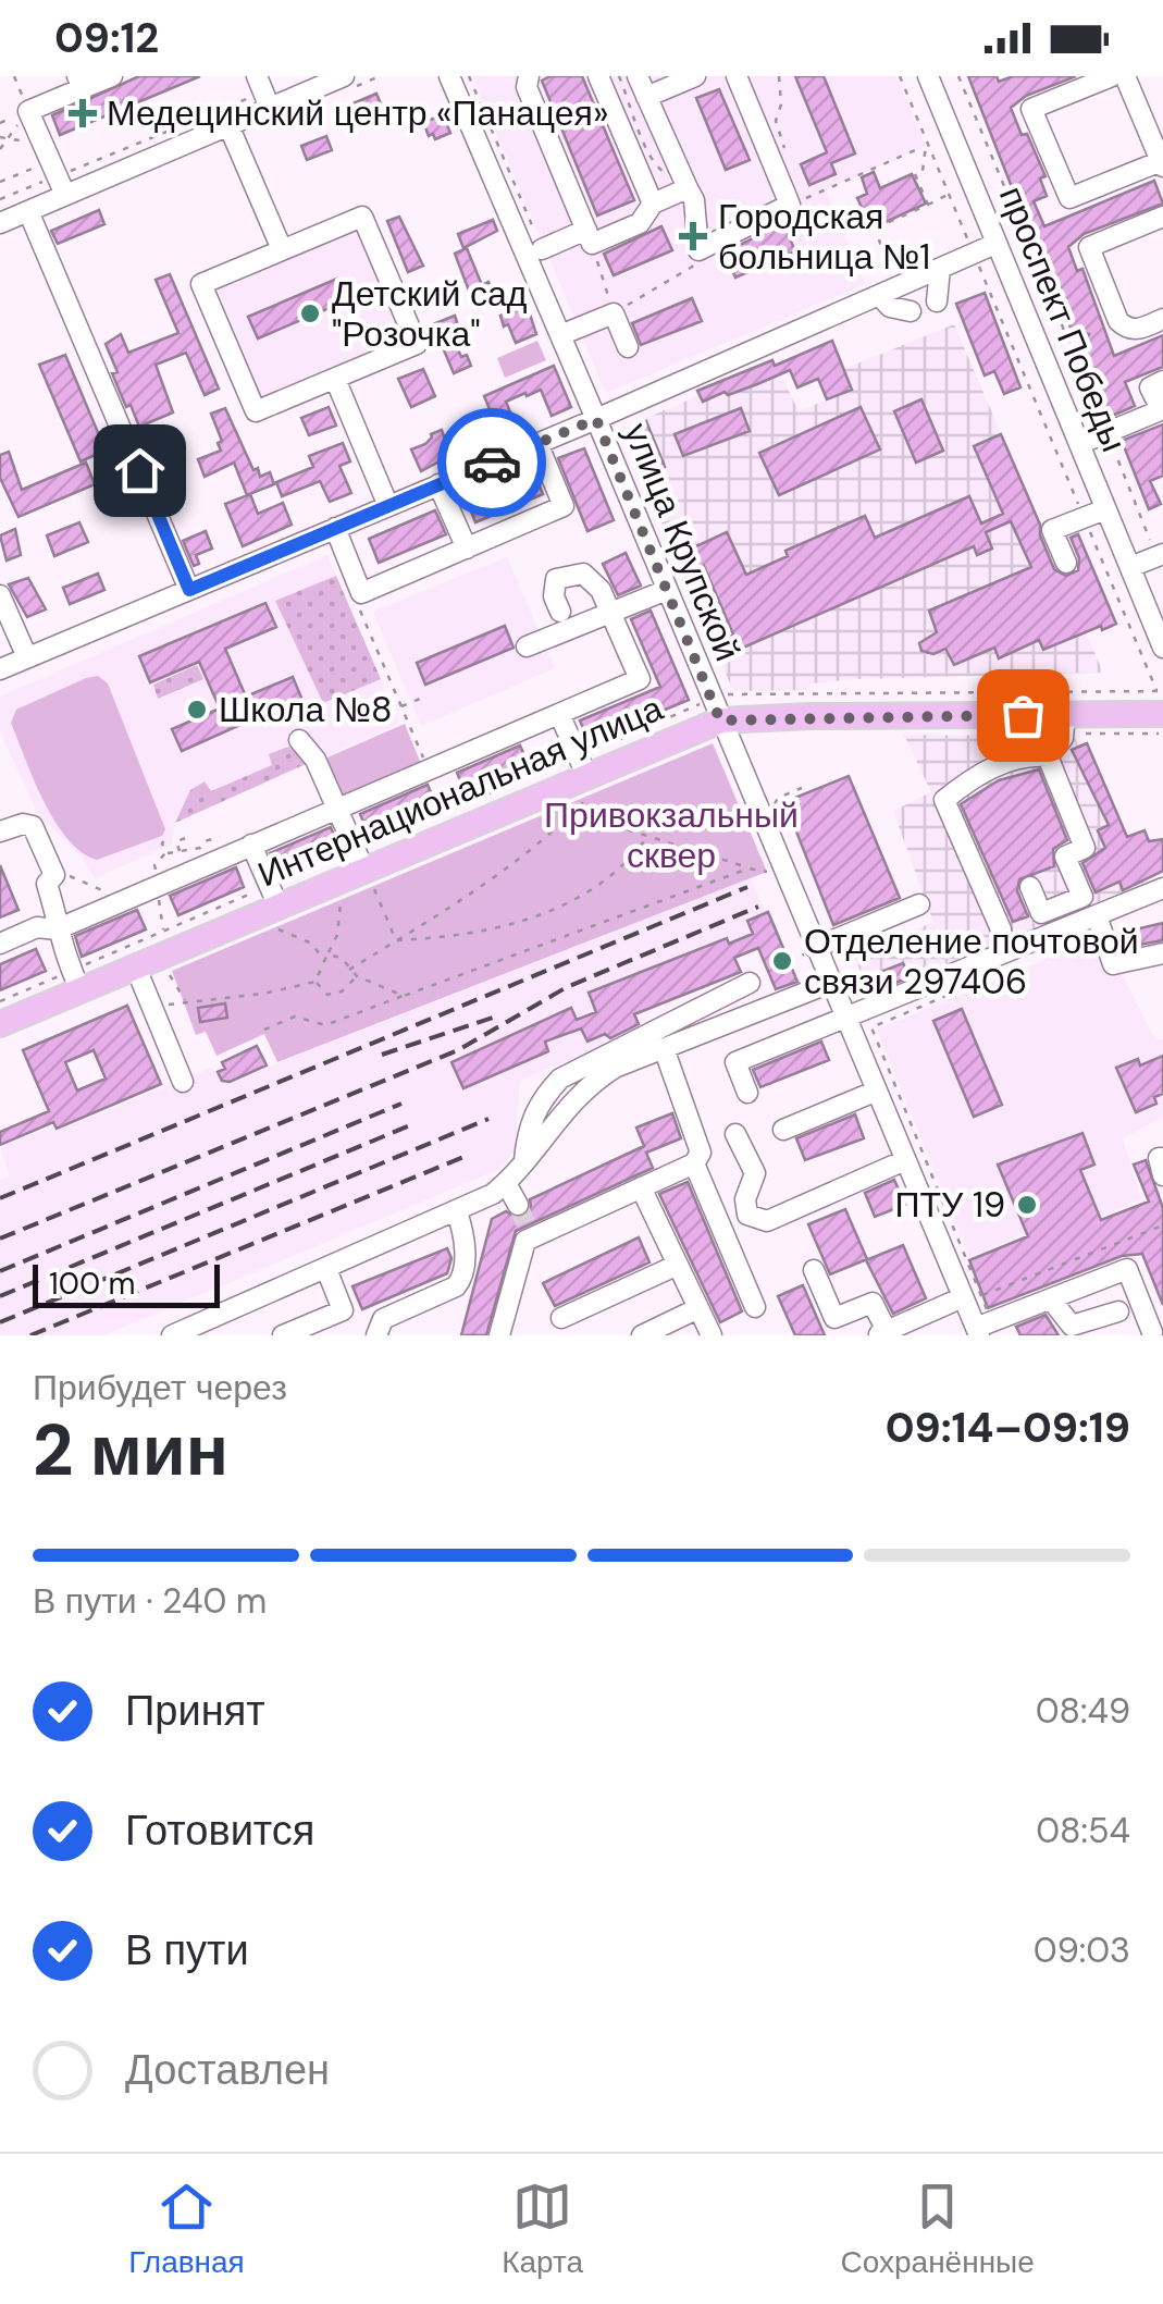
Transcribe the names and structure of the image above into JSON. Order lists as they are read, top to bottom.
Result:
{
  "streets": {
    "main road": ["Интернациональная улица"],
    "street": ["проспект Победы", "улица Крупской"]
  },
  "crossings": [
    ["улица Крупской", "Интернациональная улица"]
  ],
  "parks": ["Привокзальный сквер"],
  "places": {
    "health": ["Медецинский центр «Панацея»", "Городская больница №1"],
    "other": [
      "Детский сад \"Розочка\"",
      "Школа №8",
      "Отделение почтовой связи 297406",
      "ПТУ 19"
    ]
  },
  "scale_bar": "100 m",
  "page": {
    "status": "09:12",
    "scale": "100 m",
    "heading": ["2 мин", "Прибудет через", "09:14–09:19"],
    "bar": "В пути · 240 m",
    "list": [
      ["Принят", "08:49"],
      ["Готовится", "08:54"],
      ["В пути", "09:03"],
      "Доставлен"
    ],
    "tabs": ["Главная", "Карта", "Сохранённые"]
  }
}
